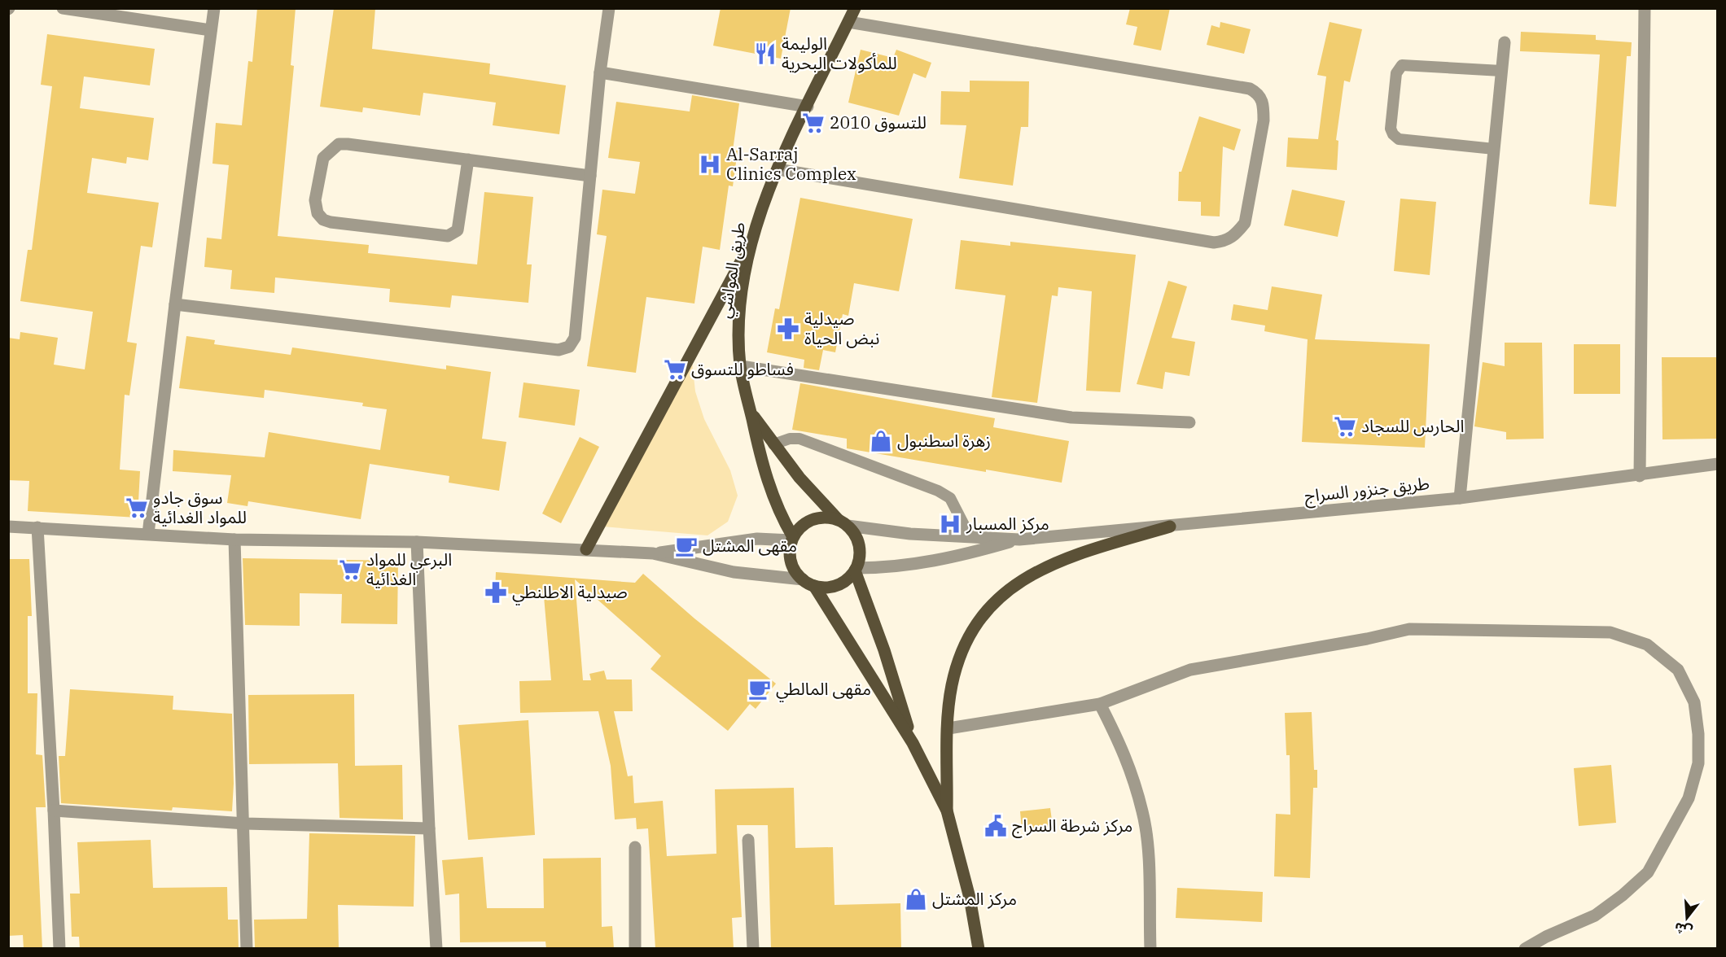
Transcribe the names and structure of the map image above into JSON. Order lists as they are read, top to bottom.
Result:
{
  "streets": {
    "main road": ["طريق المواشي"],
    "street": ["طريق جنزور السراج"]
  },
  "crossings": [
    ["طريق المواشي", "طريق جنزور السراج"]
  ],
  "places": {
    "restaurant": ["الوليمة للمأكولات البحرية"],
    "supermarket": [
      "2010 للتسوق",
      "فساطو للتسوق",
      "الحارس للسجاد",
      "سوق جادو للمواد الغدائية",
      "البرعي للمواد الغذائية"
    ],
    "hospital": ["Al-Sarraj Clinics Complex", "مركز المسبار"],
    "pharmacy": ["صيدلية نبض الحياة", "صيدلية الاطلنطي"],
    "shop": ["زهرة اسطنبول", "مركز المشتل"],
    "cafe": ["مقهى المشتل", "مقهى المالطي"],
    "public building": ["مركز شرطة السراج"]
  },
  "north": "bottom"
}
